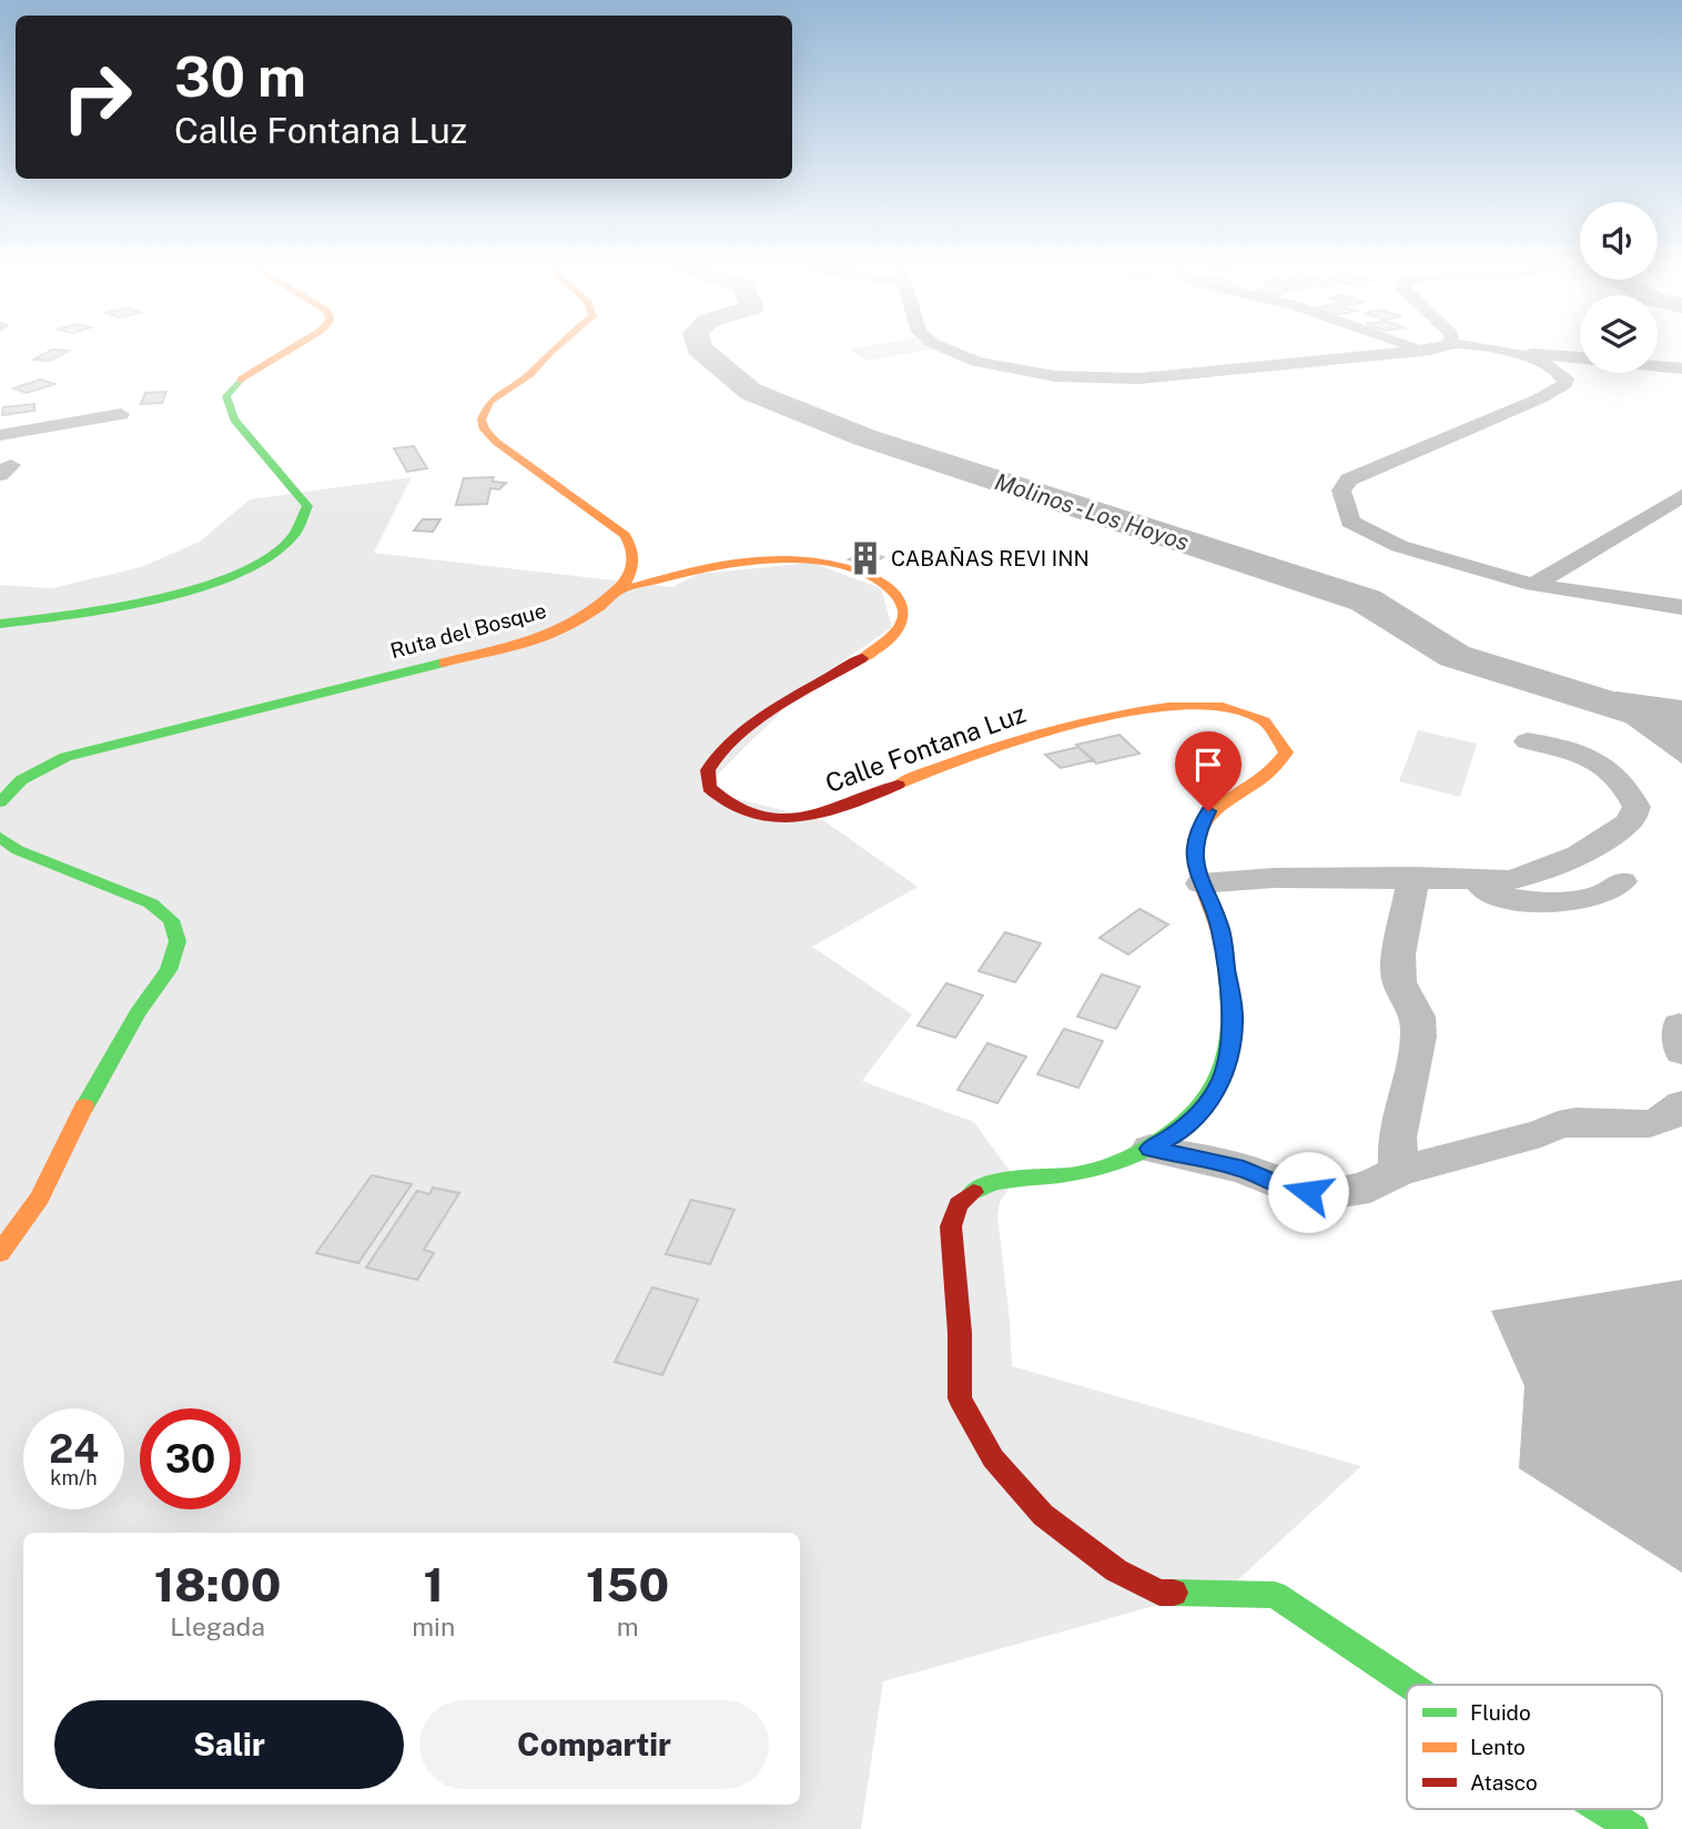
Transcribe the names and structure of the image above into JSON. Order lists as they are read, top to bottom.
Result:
{
  "streets": {
    "street": ["Ruta del Bosque", "Calle Fontana Luz"]
  },
  "crossings": [
    ["Ruta del Bosque", "Calle Fontana Luz"]
  ],
  "water": ["Molinos - Los Hoyos"],
  "places": {
    "building": ["CABAÑAS REVI INN"]
  },
  "legend": ["Fluido", "Lento", "Atasco"],
  "page": {
    "turn": ["30 m", "Calle Fontana Luz"],
    "speed": "24 km/h",
    "limit": "30",
    "eta": [
      "18:00",
      "Llegada",
      "1",
      "min",
      "150",
      "m"
    ],
    "buttons": ["Salir", "Compartir"]
  }
}
